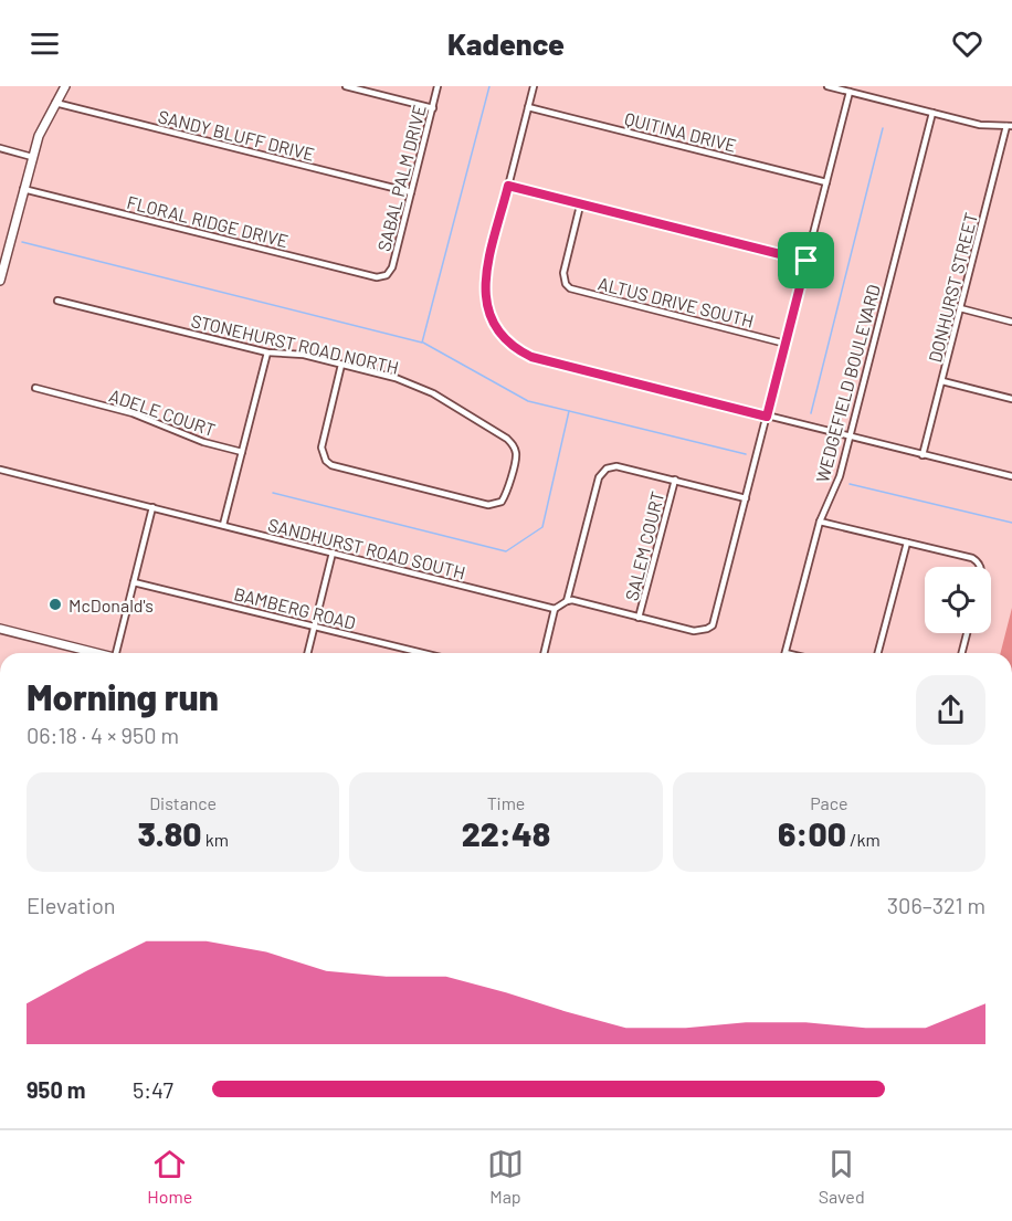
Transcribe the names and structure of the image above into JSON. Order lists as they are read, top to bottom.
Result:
{
  "streets": {
    "street": [
      "QUITINA DRIVE",
      "SANDY BLUFF DRIVE",
      "SABAL PALM DRIVE",
      "FLORAL RIDGE DRIVE",
      "DONHURST STREET",
      "ALTUS DRIVE SOUTH",
      "STONEHURST ROAD NORTH",
      "WEDGEFIELD BOULEVARD",
      "ADELE COURT",
      "SALEM COURT",
      "SANDHURST ROAD SOUTH",
      "BAMBERG ROAD"
    ]
  },
  "crossings": [
    ["SANDY BLUFF DRIVE", "SABAL PALM DRIVE"],
    ["SABAL PALM DRIVE", "FLORAL RIDGE DRIVE"]
  ],
  "places": ["McDonald's"],
  "page": {
    "header": "Kadence",
    "heading": ["Morning run", "06:18 · 4 × 950 m"],
    "stats": [
      ["Distance", "3.80 km"],
      ["Time", "22:48"],
      ["Pace", "6:00 /km"]
    ],
    "chart": ["Elevation", "306–321 m"],
    "list": [
      {
        "name": "950 m",
        "note": "5:47"
      }
    ],
    "tabs": ["Home", "Map", "Saved"]
  }
}
